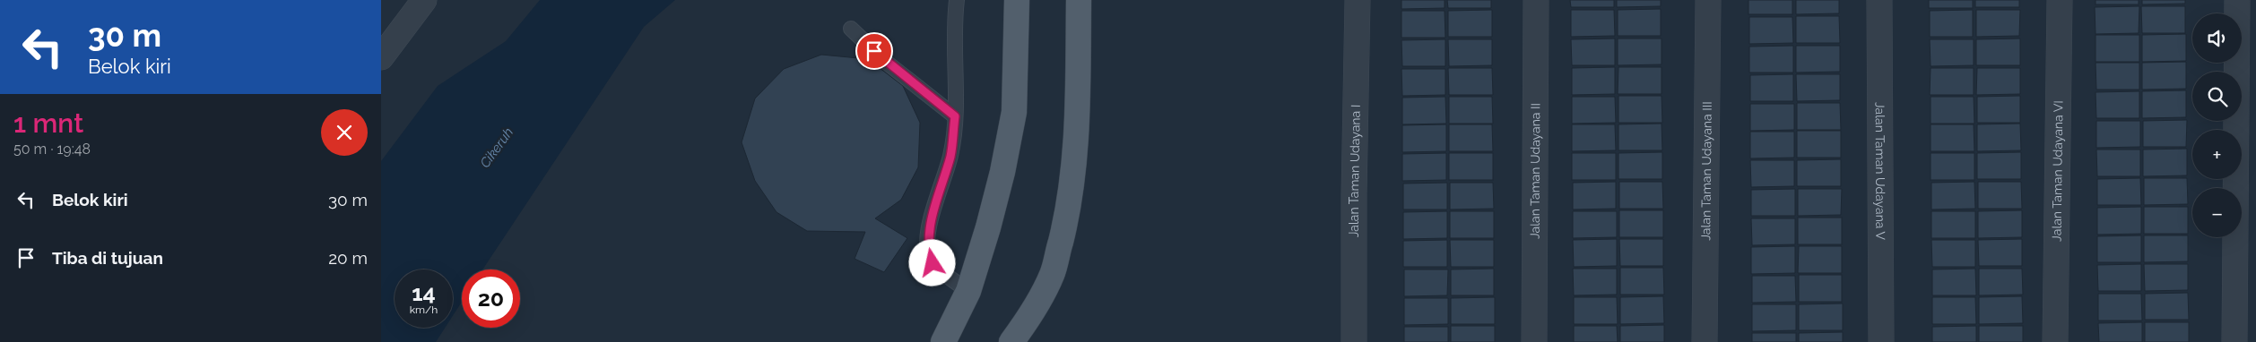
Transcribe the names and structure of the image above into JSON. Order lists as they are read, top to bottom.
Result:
{
  "streets": {
    "street": [
      "Jalan Taman Udayana I",
      "Jalan Taman Udayana II",
      "Jalan Taman Udayana III",
      "Jalan Taman Udayana V",
      "Jalan Taman Udayana VI"
    ]
  },
  "water": ["Cikeruh"],
  "page": {
    "turn": ["30 m", "Belok kiri"],
    "map_buttons": ["+", "−"],
    "heading": ["1 mnt", "50 m · 19:48"],
    "list": [
      {
        "name": "Belok kiri",
        "value": "30 m"
      },
      {
        "name": "Tiba di tujuan",
        "value": "20 m"
      }
    ],
    "speed": "14 km/h",
    "limit": "20"
  }
}
